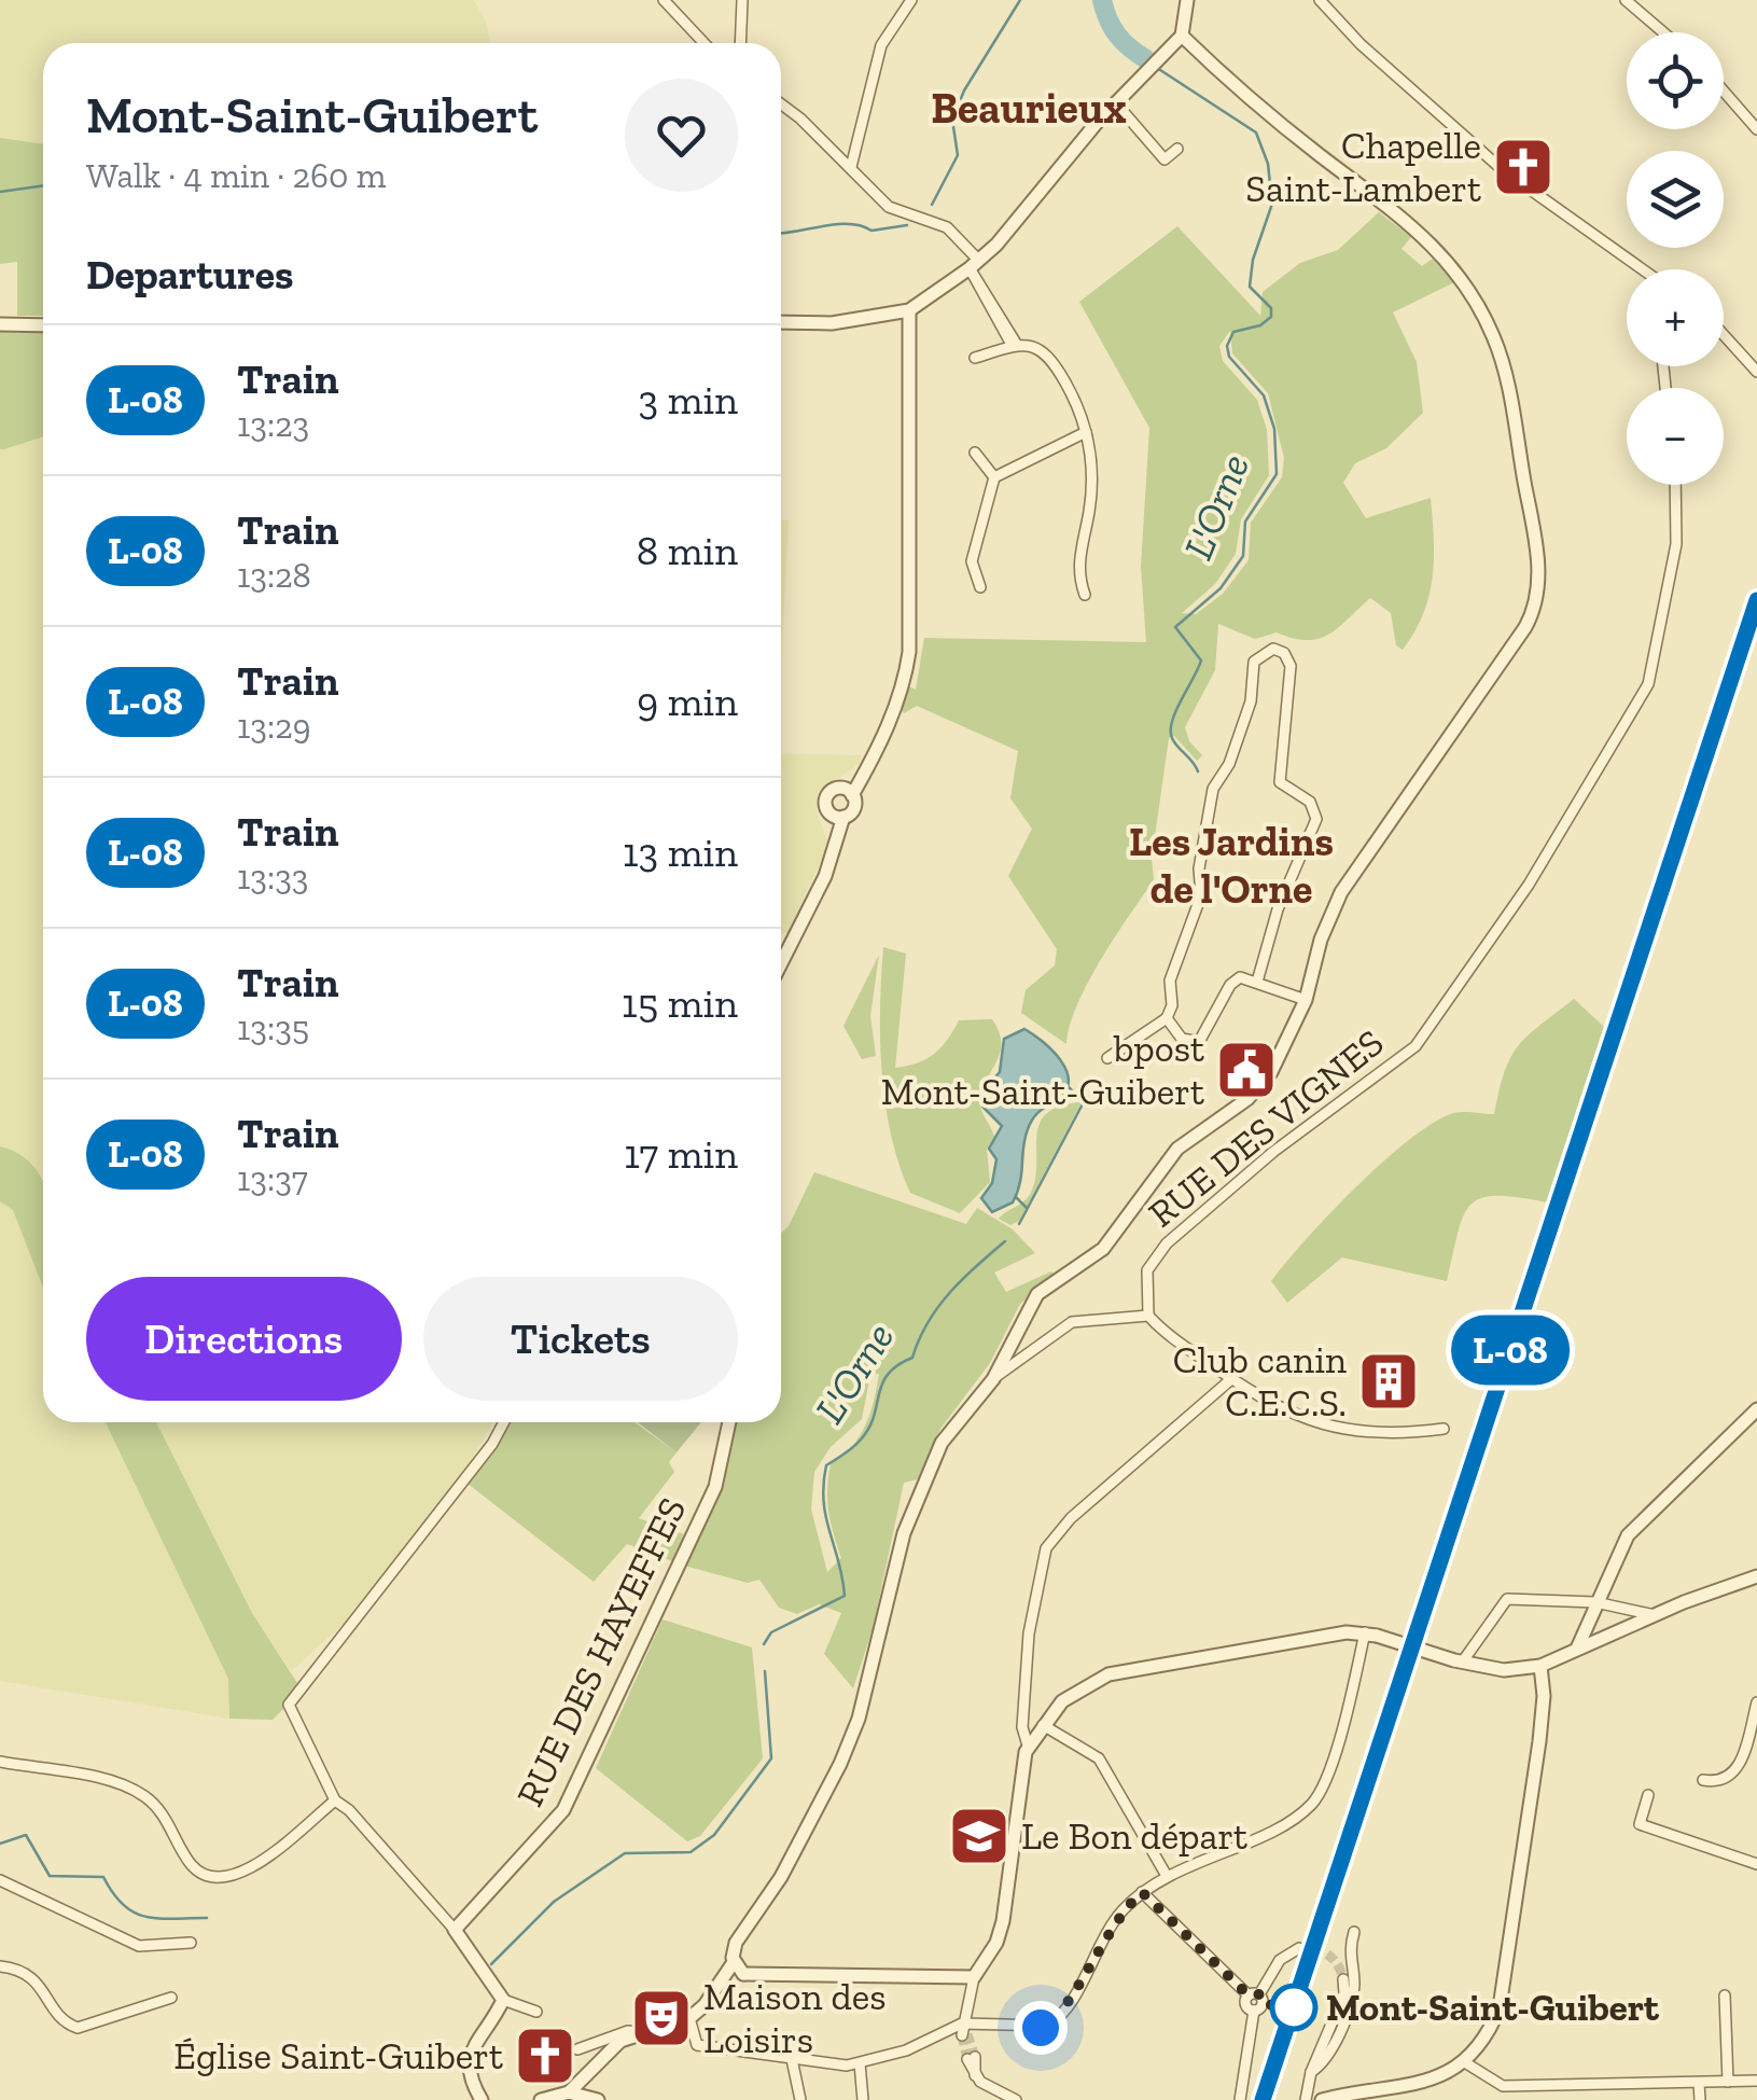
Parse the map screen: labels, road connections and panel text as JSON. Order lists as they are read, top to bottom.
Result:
{
  "streets": {
    "street": ["RUE DES VIGNES", "RUE DES HAYEFFES"]
  },
  "districts": ["Beaurieux", "Les Jardins de l'Orne"],
  "water": ["L'Orne"],
  "places": {
    "church": ["Chapelle Saint-Lambert", "Église Saint-Guibert"],
    "public building": ["bpost Mont-Saint-Guibert"],
    "building": ["Club canin C.E.C.S."],
    "school or university": ["Le Bon départ"],
    "other": ["Mont-Saint-Guibert"],
    "theatre": ["Maison des Loisirs"]
  },
  "page": {
    "on_map": "L-08",
    "map_buttons": ["+", "−"],
    "heading": [
      ["Mont-Saint-Guibert", "Walk · 4 min · 260 m"],
      "Departures"
    ],
    "list": [
      {
        "mark": "L-08",
        "name": "Train",
        "note": "13:23",
        "value": "3 min"
      },
      {
        "mark": "L-08",
        "name": "Train",
        "note": "13:28",
        "value": "8 min"
      },
      {
        "mark": "L-08",
        "name": "Train",
        "note": "13:29",
        "value": "9 min"
      },
      {
        "mark": "L-08",
        "name": "Train",
        "note": "13:33",
        "value": "13 min"
      },
      {
        "mark": "L-08",
        "name": "Train",
        "note": "13:35",
        "value": "15 min"
      },
      {
        "mark": "L-08",
        "name": "Train",
        "note": "13:37",
        "value": "17 min"
      }
    ],
    "buttons": ["Directions", "Tickets"]
  }
}
